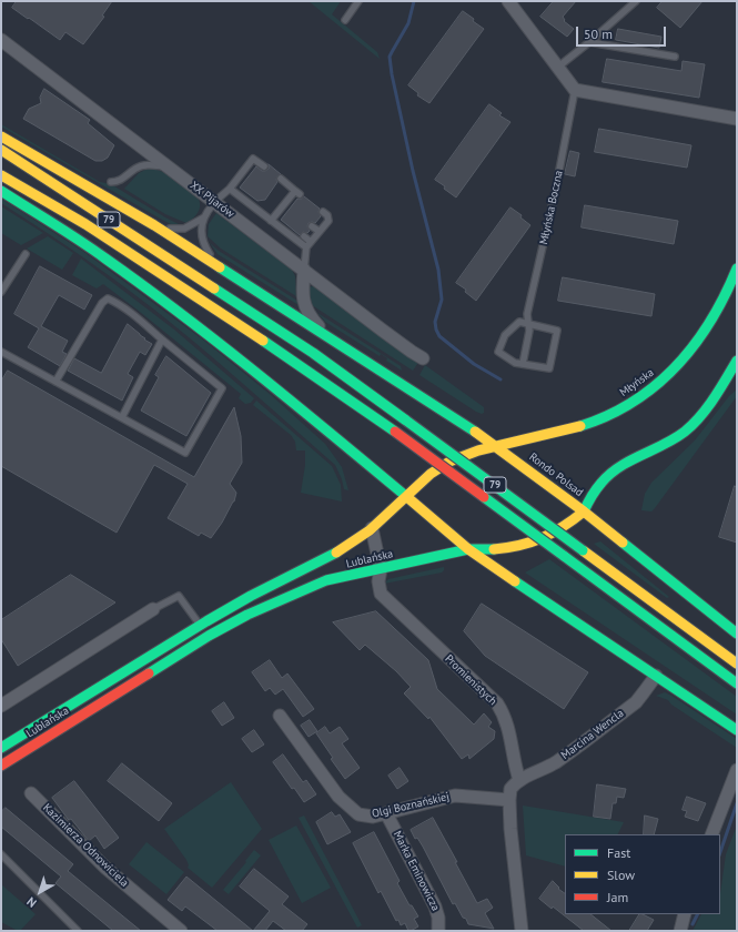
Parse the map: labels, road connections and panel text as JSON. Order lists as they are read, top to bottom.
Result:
{
  "streets": {
    "main road": [
      "79",
      "Młyńska",
      "Rondo Polsad",
      "Lublańska"
    ],
    "street": [
      "XX Pijarów",
      "Promienistych",
      "Marcina Wencla",
      "Olgi Boznańskiej",
      "Kazimierza Odnowiciela",
      "Marka Eminowicza"
    ],
    "lane": ["Młyńska Boczna"]
  },
  "crossings": [
    ["Młyńska", "Rondo Polsad"],
    ["Rondo Polsad", "Lublańska"],
    ["Lublańska", "Promienistych"],
    ["Promienistych", "Marcina Wencla"],
    ["Olgi Boznańskiej", "Marka Eminowicza"]
  ],
  "legend": ["Fast", "Slow", "Jam"],
  "scale_bar": "50 m",
  "north": "bottom left"
}
